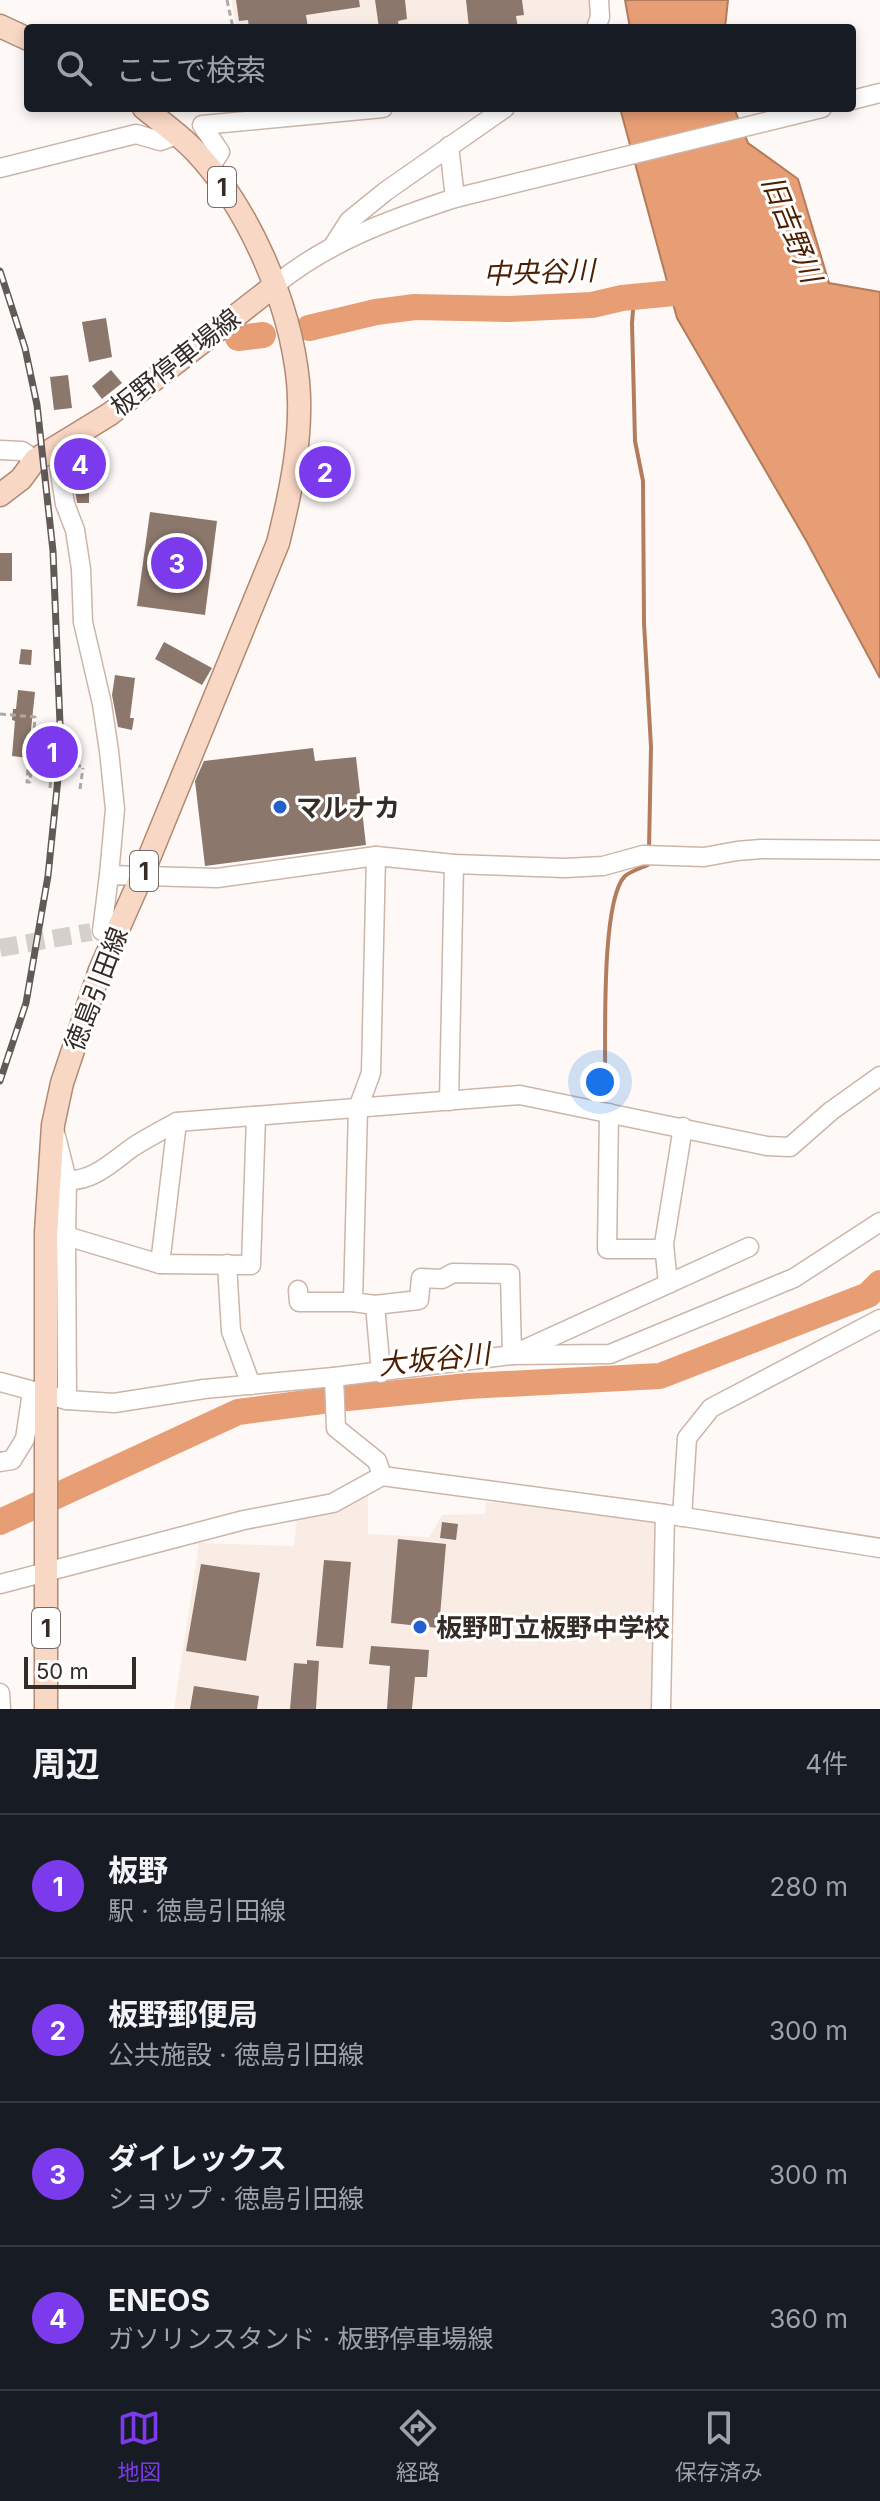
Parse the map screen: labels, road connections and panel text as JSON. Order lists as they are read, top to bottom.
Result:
{
  "streets": {
    "main road": ["1", "板野停車場線", "徳島引田線"]
  },
  "crossings": [
    ["板野停車場線", "徳島引田線"]
  ],
  "water": ["旧吉野川", "中央谷川", "大坂谷川"],
  "places": ["マルナカ", "板野町立板野中学校"],
  "scale_bar": "50 m",
  "page": {
    "search": "ここで検索",
    "pins": [
      "4",
      "2",
      "3",
      "1"
    ],
    "scale": "50 m",
    "heading": ["周辺", "4件"],
    "list": [
      {
        "mark": "1",
        "name": "板野",
        "note": "駅 · 徳島引田線",
        "value": "280 m"
      },
      {
        "mark": "2",
        "name": "板野郵便局",
        "note": "公共施設 · 徳島引田線",
        "value": "300 m"
      },
      {
        "mark": "3",
        "name": "ダイレックス",
        "note": "ショップ · 徳島引田線",
        "value": "300 m"
      },
      {
        "mark": "4",
        "name": "ENEOS",
        "note": "ガソリンスタンド · 板野停車場線",
        "value": "360 m"
      }
    ],
    "nav": ["地図", "経路", "保存済み"]
  }
}
